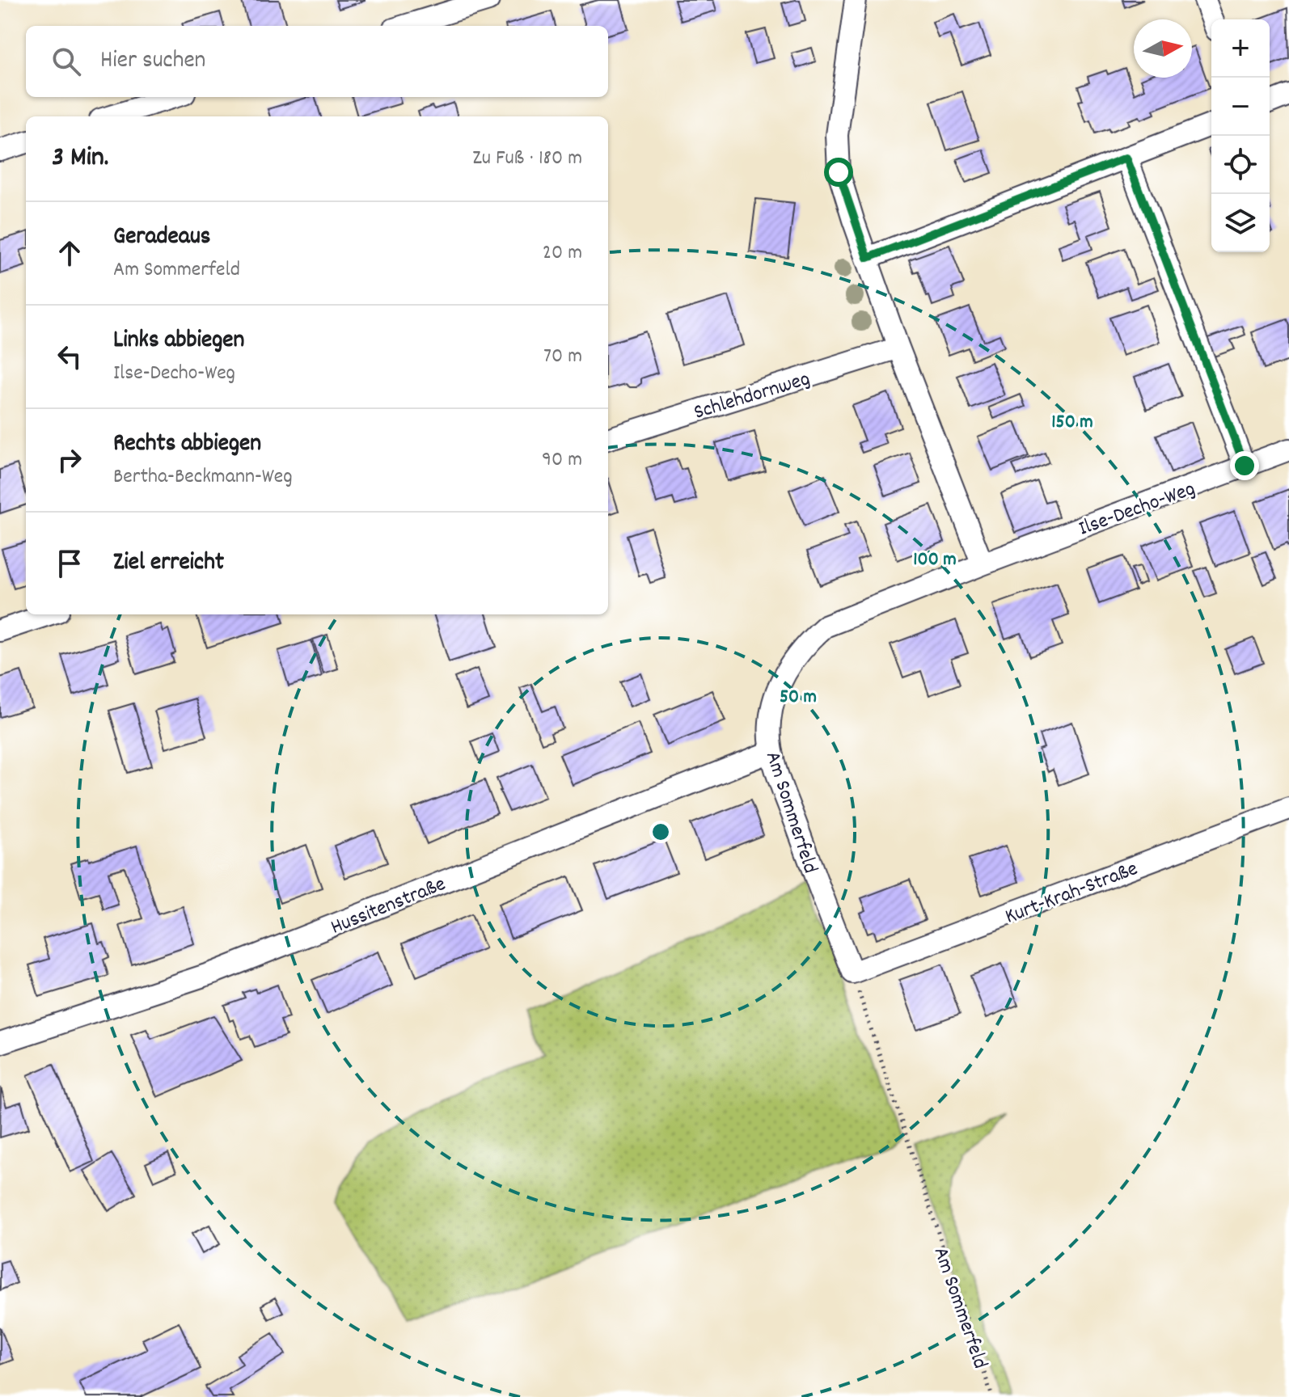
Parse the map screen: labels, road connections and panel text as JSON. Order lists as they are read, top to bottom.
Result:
{
  "streets": {
    "street": [
      "Schlehdornweg",
      "Ilse-Decho-Weg",
      "Am Sommerfeld",
      "Kurt-Krah-Straße",
      "Hussitenstraße"
    ]
  },
  "crossings": [
    ["Ilse-Decho-Weg", "Am Sommerfeld"],
    ["Am Sommerfeld", "Kurt-Krah-Straße"],
    ["Am Sommerfeld", "Hussitenstraße"]
  ],
  "north": "right",
  "page": {
    "map_buttons": ["+", "−"],
    "search": "Hier suchen",
    "heading": ["3 Min.", "Zu Fuß · 180 m"],
    "list": [
      ["Geradeaus", "Am Sommerfeld", "20 m"],
      ["Links abbiegen", "Ilse-Decho-Weg", "70 m"],
      ["Rechts abbiegen", "Bertha-Beckmann-Weg", "90 m"],
      "Ziel erreicht"
    ]
  },
  "rings": ["150 m", "100 m", "50 m"]
}
